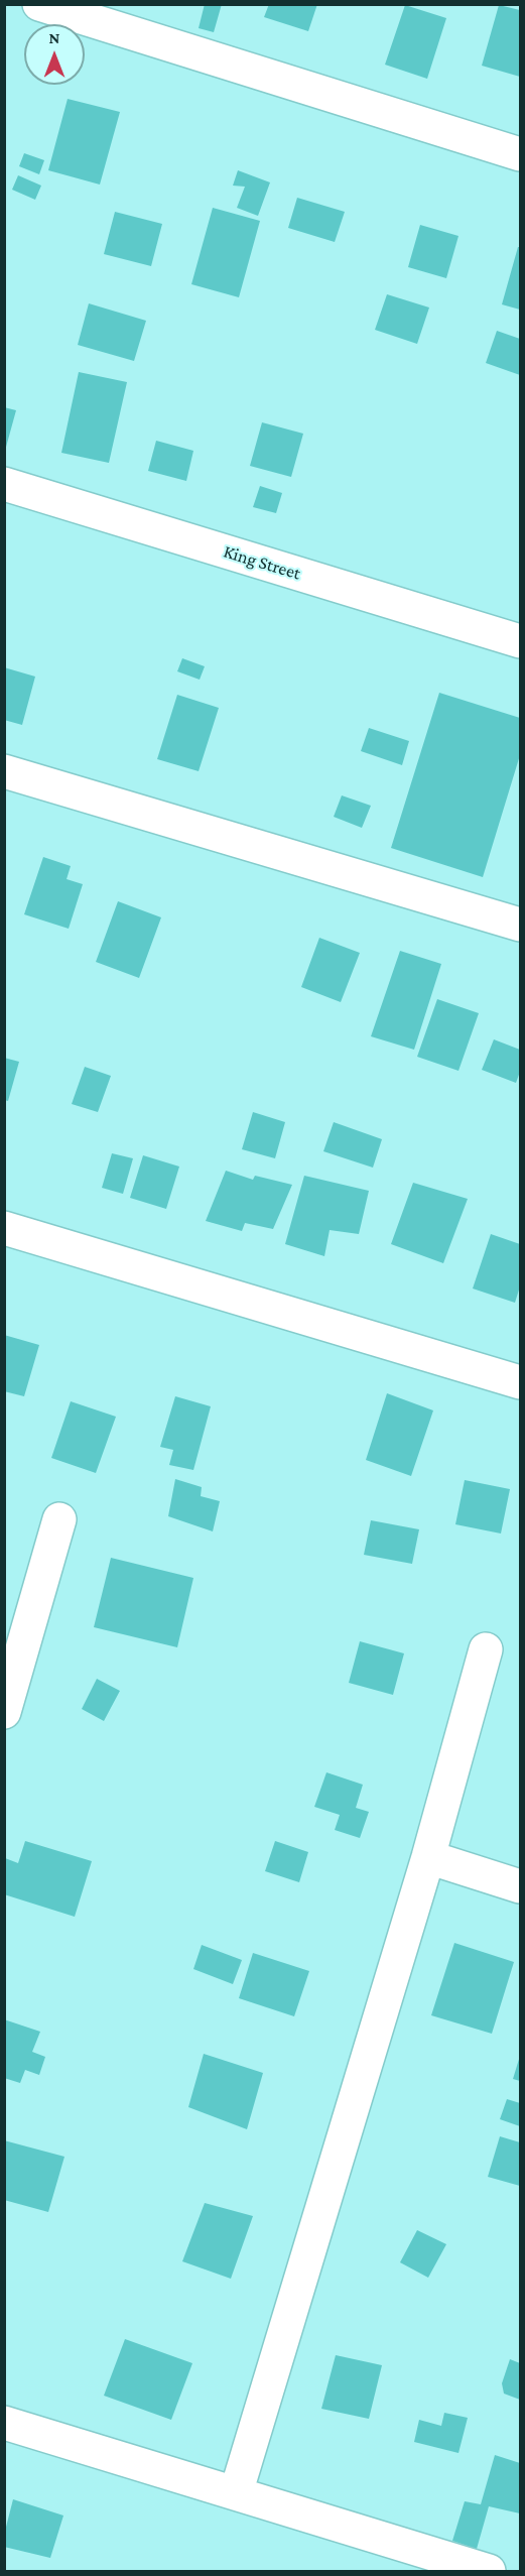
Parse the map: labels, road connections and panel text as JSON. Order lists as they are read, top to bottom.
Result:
{
  "streets": {
    "street": ["King Street"]
  },
  "north": "top"
}
